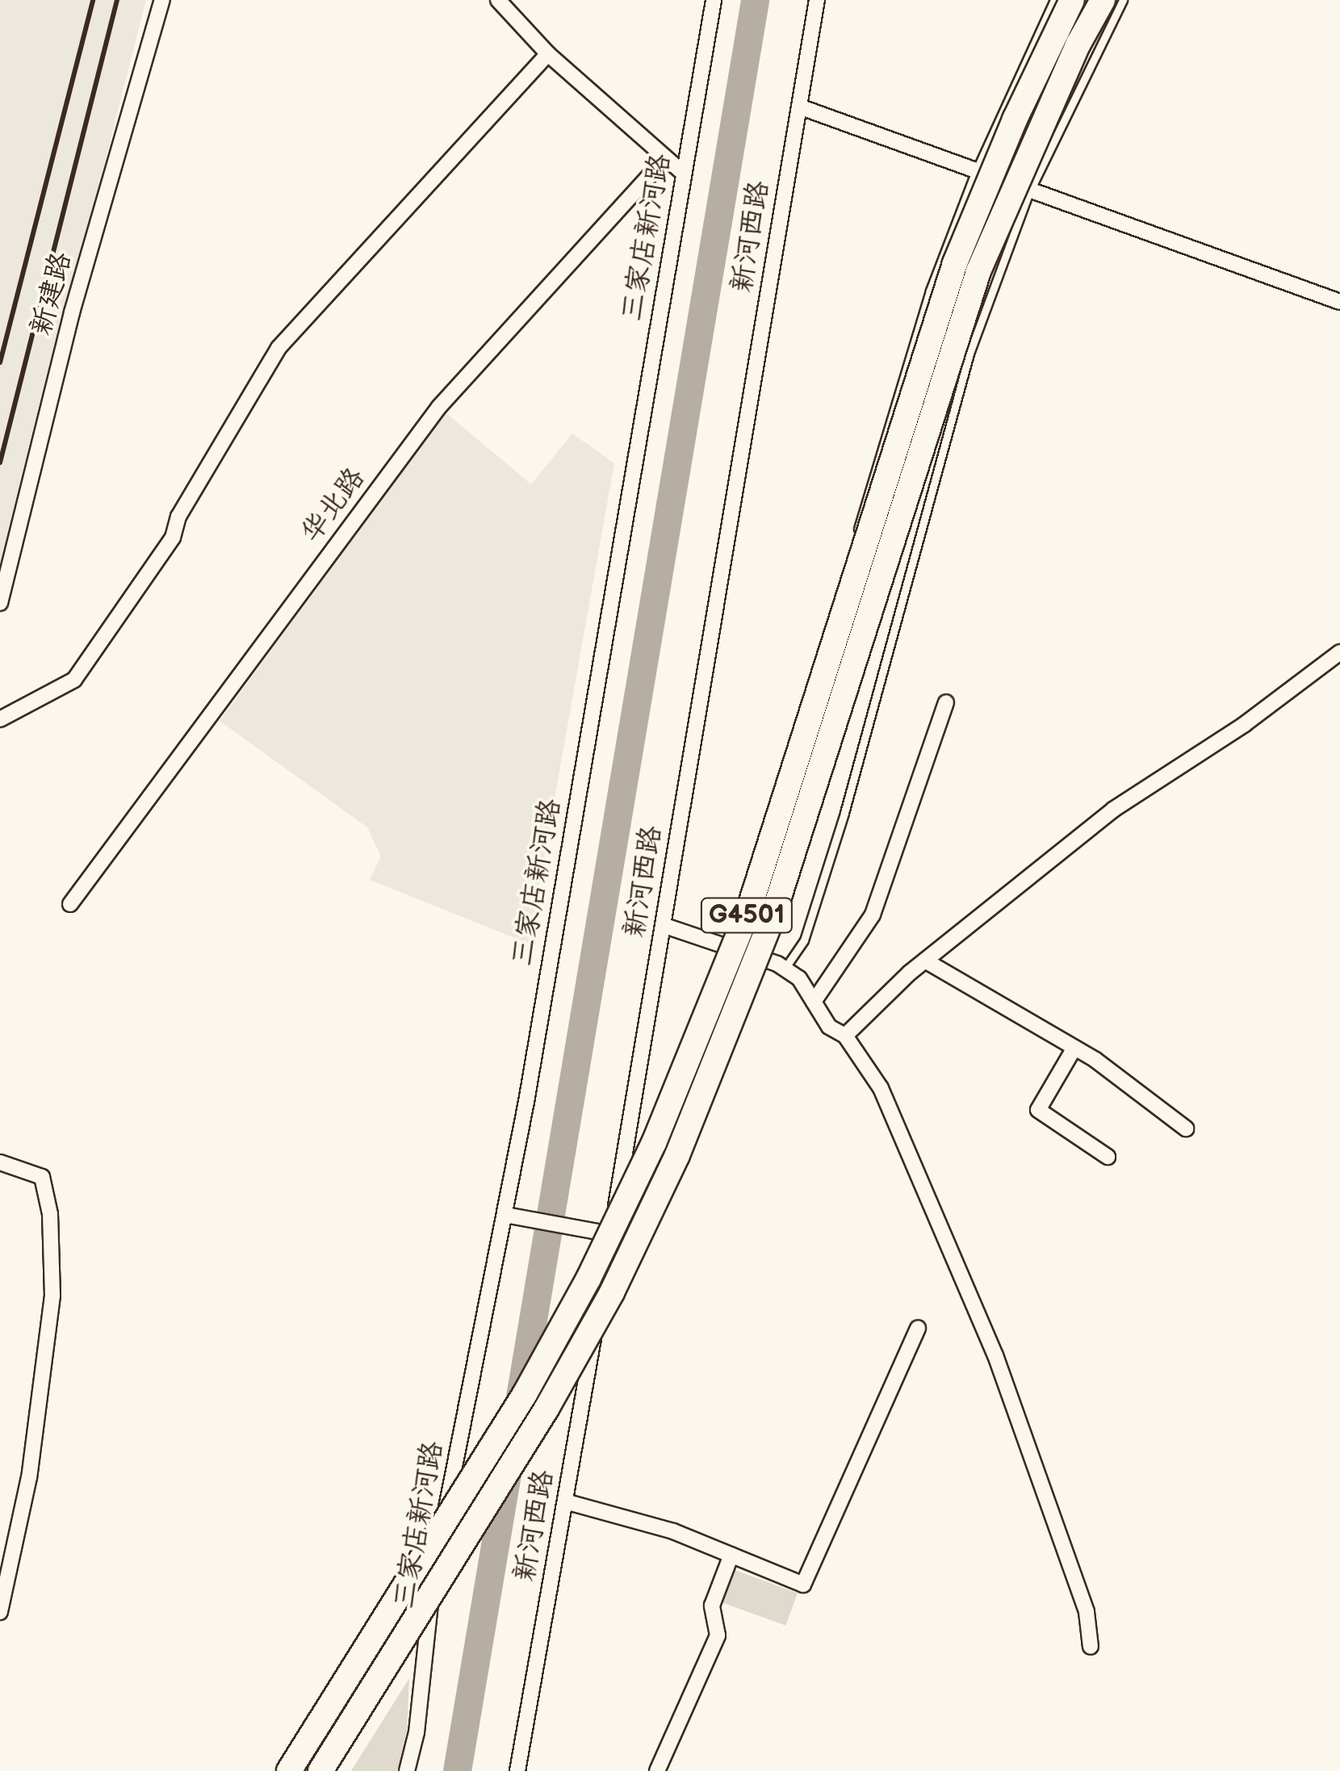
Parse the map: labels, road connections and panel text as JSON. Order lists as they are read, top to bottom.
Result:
{
  "streets": {
    "highway": ["G4501"],
    "street": [
      "新河西路",
      "三家店新河路",
      "新建路",
      "华北路"
    ]
  }
}
